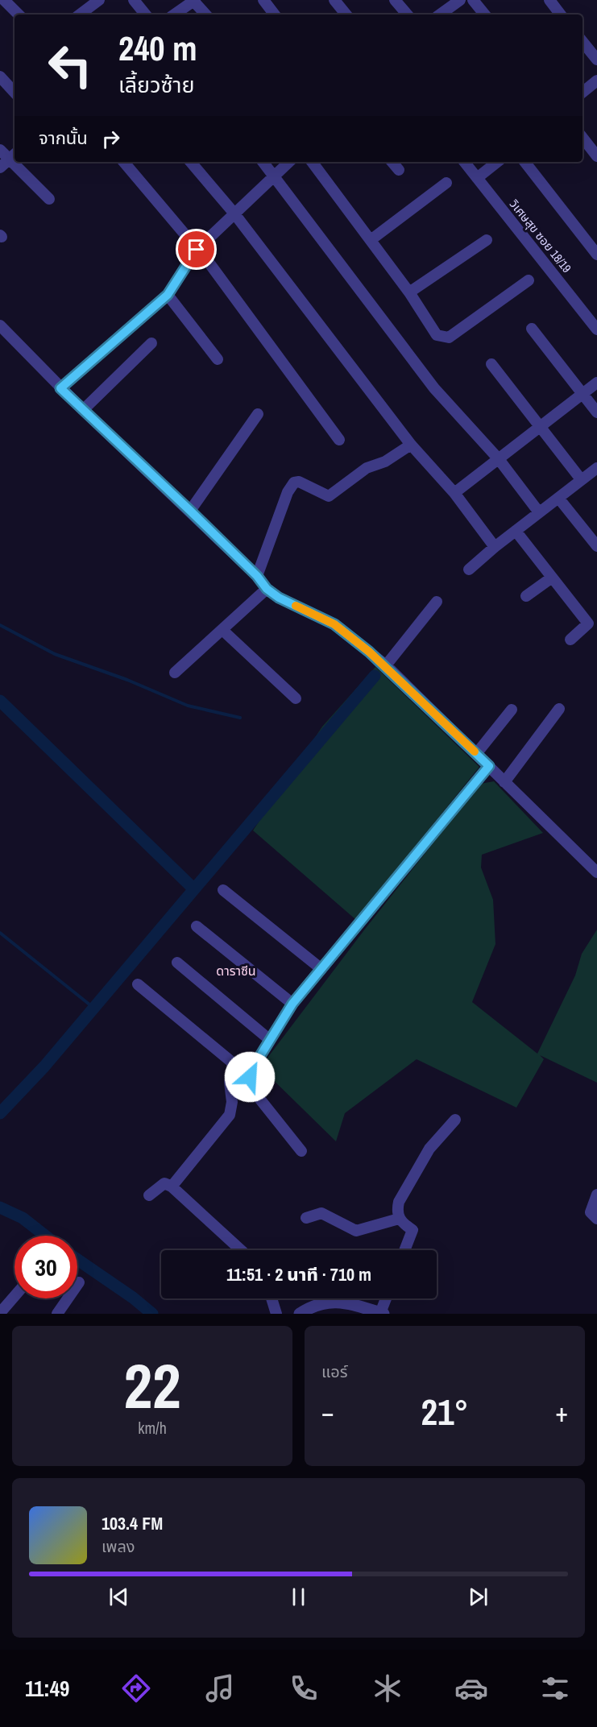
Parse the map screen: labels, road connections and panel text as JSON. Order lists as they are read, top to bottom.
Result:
{
  "streets": {
    "street": ["วิเศษสุข ซอย 18/19"]
  },
  "districts": ["ดาราซีน"],
  "page": {
    "turn": ["240 m", "เลี้ยวซ้าย"],
    "then": "จากนั้น",
    "limit": "30",
    "trip": "11:51 · 2 นาที · 710 m",
    "tile": [
      ["22", "km/h"],
      "แอร์"
    ],
    "heat": ["−", "21°", "+"],
    "song": ["103.4 FM", "เพลง"],
    "tabs": "11:49"
  }
}
